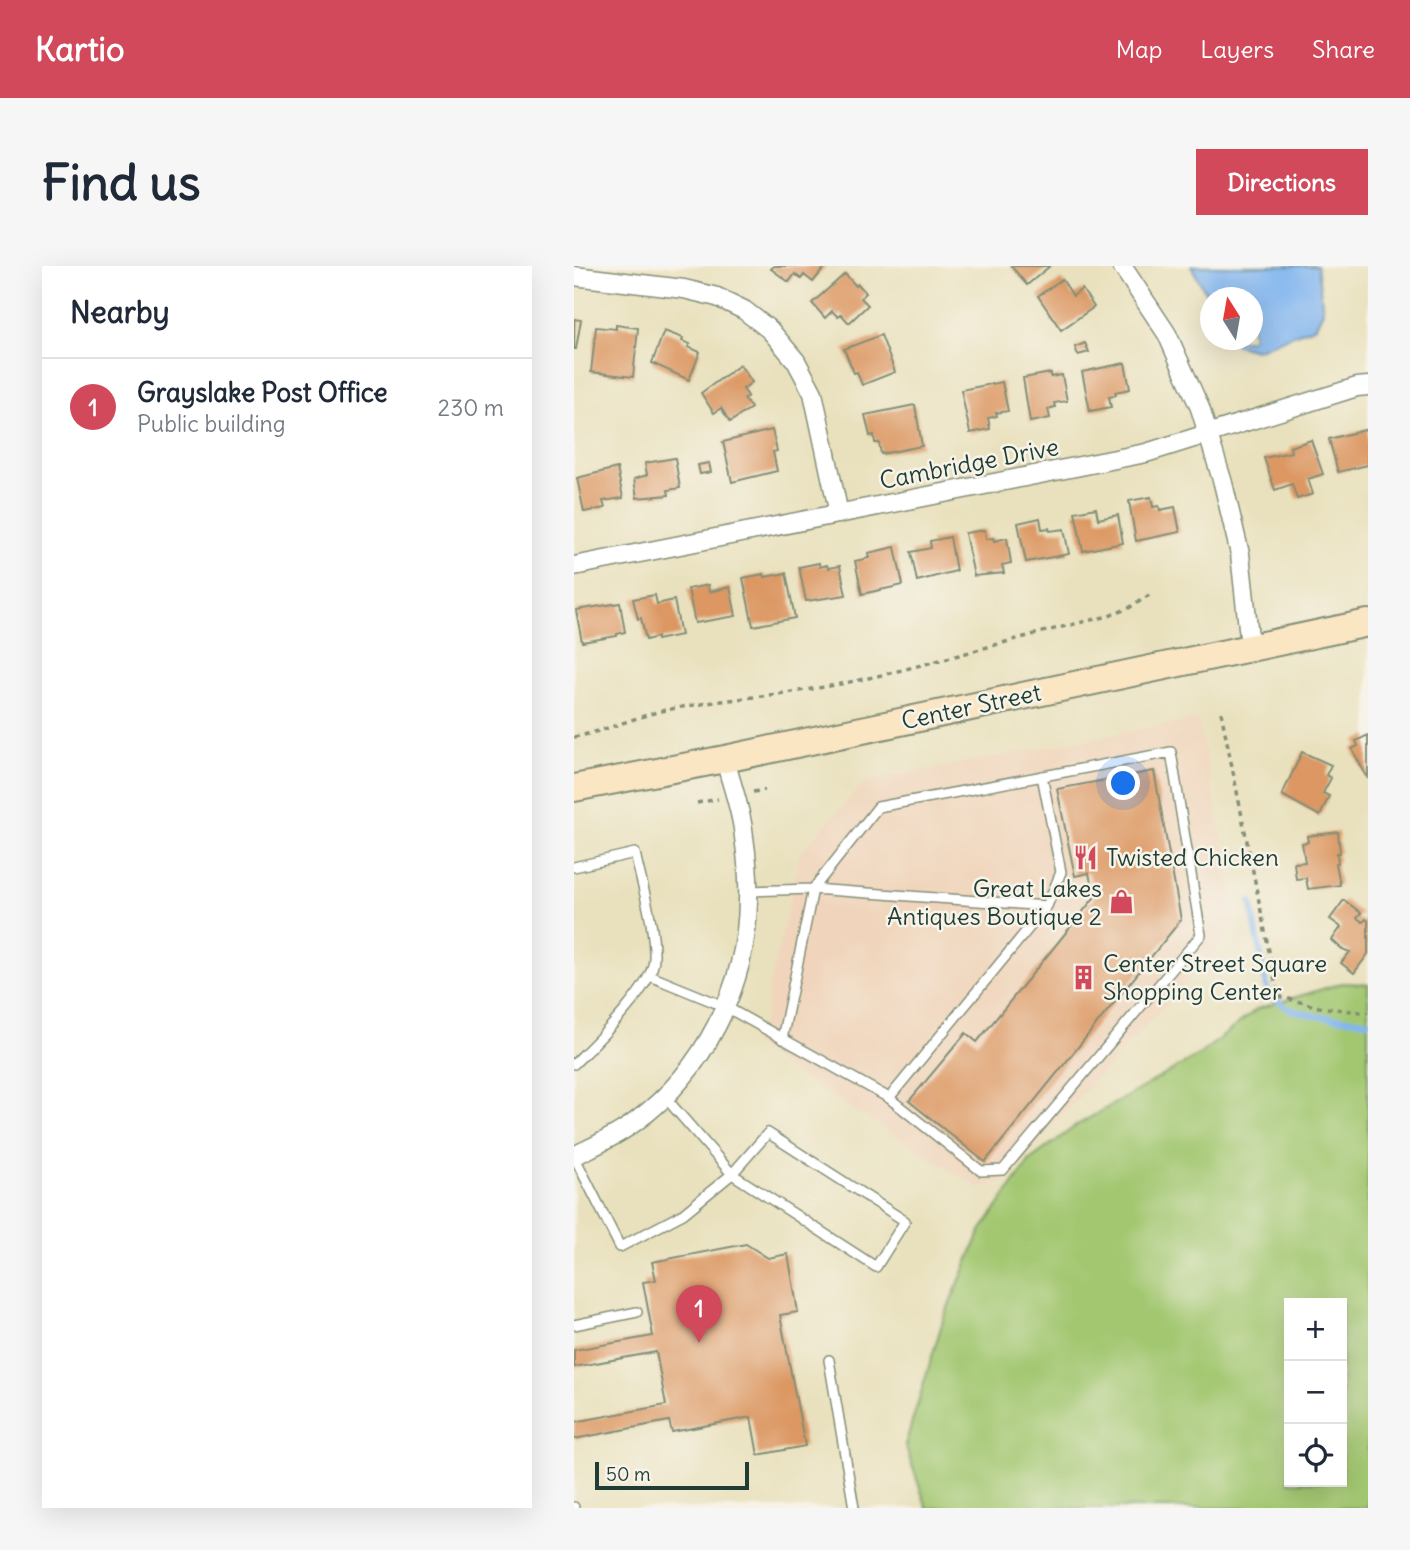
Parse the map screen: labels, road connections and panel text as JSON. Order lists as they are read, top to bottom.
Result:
{
  "streets": {
    "street": ["Cambridge Drive", "Center Street"]
  },
  "places": {
    "restaurant": ["Twisted Chicken"],
    "shop": ["Great Lakes Antiques Boutique 2"],
    "building": ["Center Street Square Shopping Center"]
  },
  "scale_bar": "50 m",
  "north": "top",
  "page": {
    "header": "Kartio",
    "nav": ["Map", "Layers", "Share"],
    "buttons": "Directions",
    "title": "Find us",
    "heading": "Nearby",
    "list": [
      {
        "mark": "1",
        "name": "Grayslake Post Office",
        "note": "Public building",
        "value": "230 m"
      }
    ],
    "pins": "1",
    "map_buttons": ["+", "−"],
    "scale": "50 m"
  }
}
